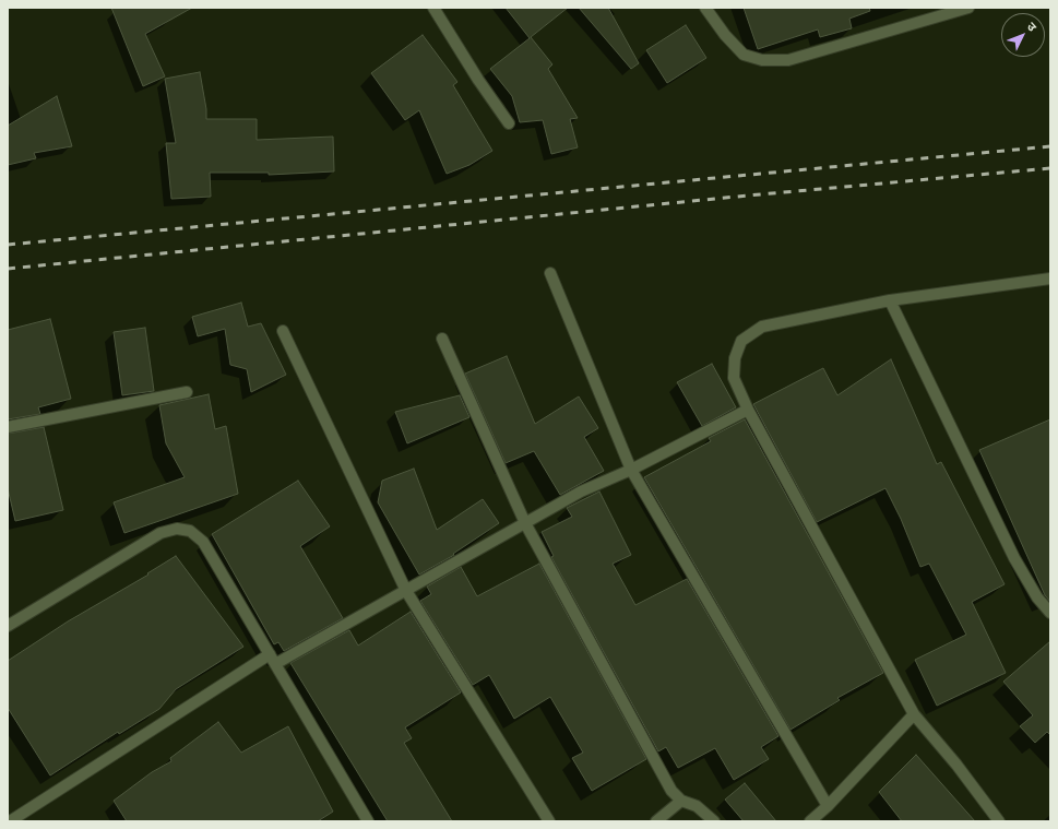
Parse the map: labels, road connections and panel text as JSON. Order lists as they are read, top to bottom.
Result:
{
  "north": "top right"
}
